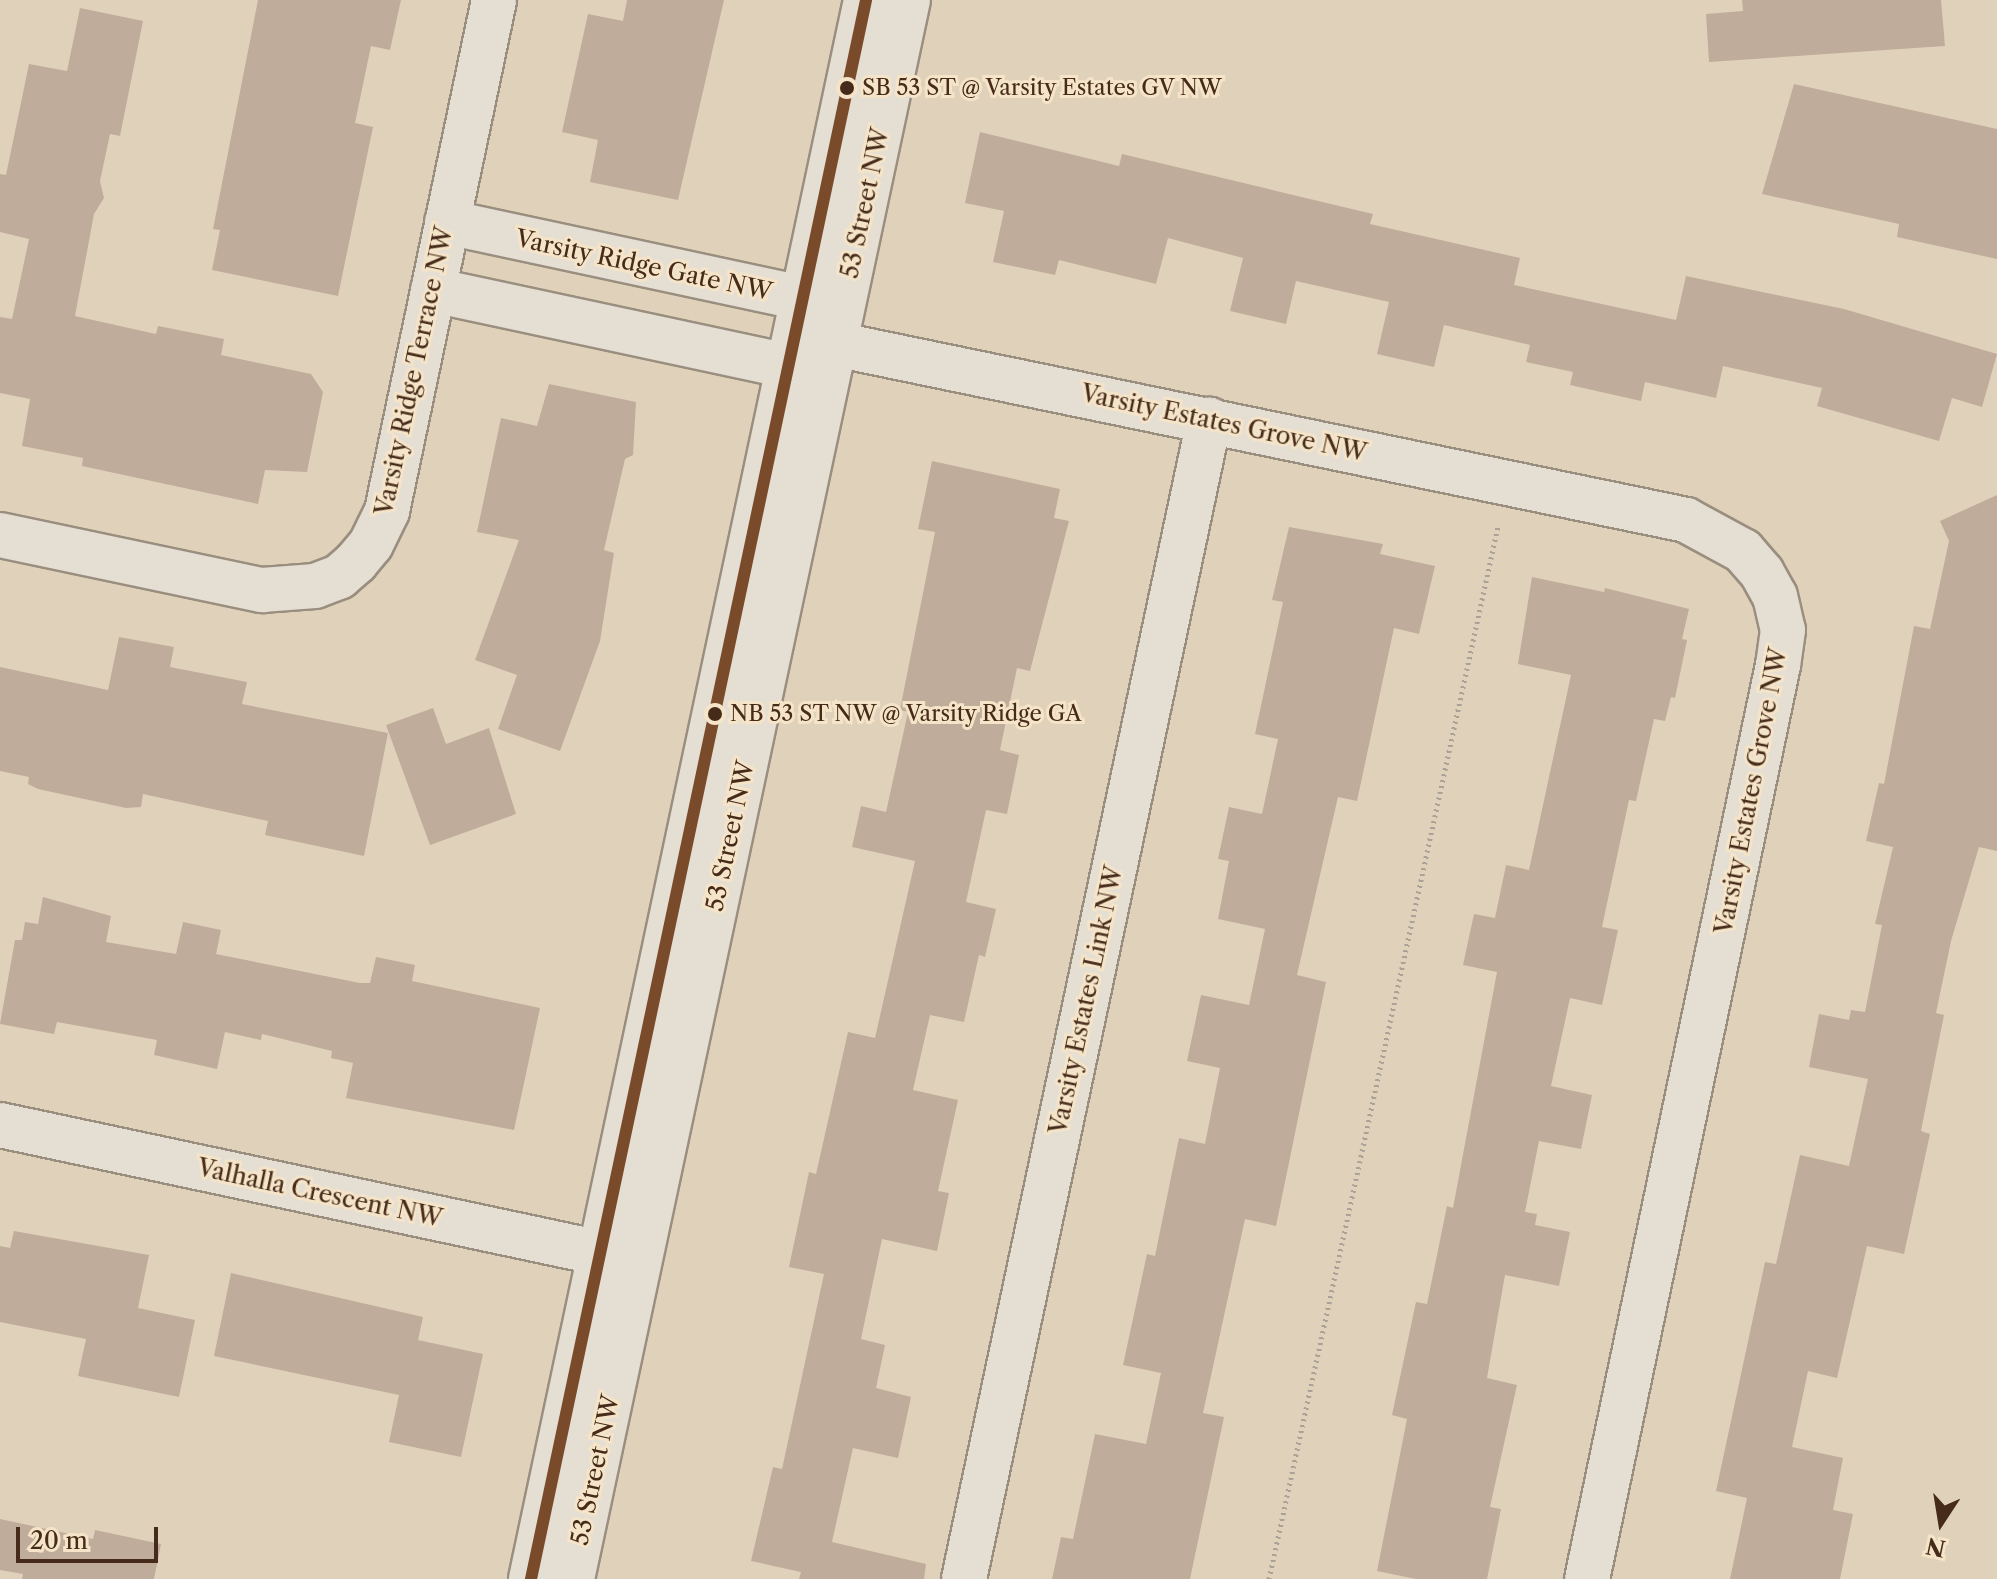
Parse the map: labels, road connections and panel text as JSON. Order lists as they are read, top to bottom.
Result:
{
  "streets": {
    "street": [
      "53 Street NW",
      "Varsity Ridge Gate NW",
      "Varsity Ridge Terrace NW",
      "Varsity Estates Grove NW",
      "Varsity Estates Link NW",
      "Valhalla Crescent NW"
    ]
  },
  "crossings": [
    ["53 Street NW", "Varsity Ridge Gate NW"],
    ["53 Street NW", "Varsity Estates Grove NW"],
    ["53 Street NW", "Valhalla Crescent NW"],
    ["Varsity Ridge Gate NW", "Varsity Ridge Terrace NW"],
    ["Varsity Ridge Gate NW", "Varsity Estates Grove NW"],
    ["Varsity Estates Grove NW", "Varsity Estates Link NW"]
  ],
  "places": ["SB 53 ST @ Varsity Estates GV NW", "NB 53 ST NW @ Varsity Ridge GA"],
  "scale_bar": "20 m",
  "north": "bottom"
}
